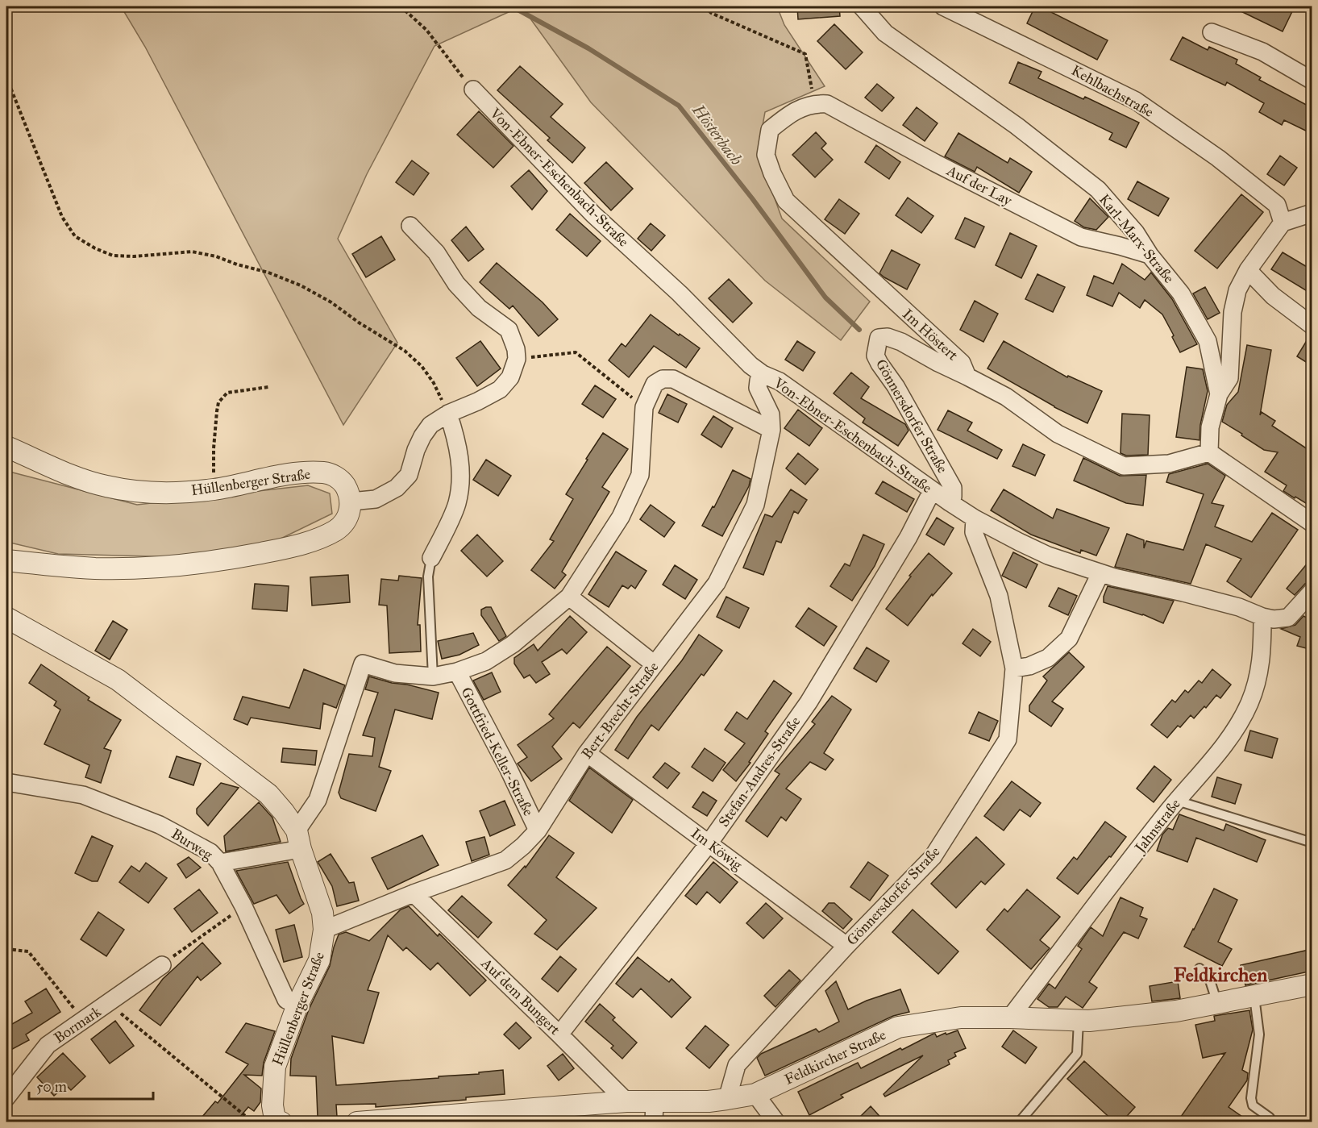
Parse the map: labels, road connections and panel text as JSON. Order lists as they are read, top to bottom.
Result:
{
  "streets": {
    "street": [
      "Kehlbachstraße",
      "Von-Ebner-Eschenbach-Straße",
      "Auf der Lay",
      "Karl-Marx-Straße",
      "Im Höstert",
      "Gönnersdorfer Straße",
      "Hüllenberger Straße",
      "Bert-Brecht-Straße",
      "Gottfried-Keller-Straße",
      "Stefan-Andres-Straße",
      "Jahnstraße",
      "Burweg",
      "Im Köwig",
      "Auf dem Bungert",
      "Bormark",
      "Feldkircher Straße"
    ]
  },
  "crossings": [
    ["Von-Ebner-Eschenbach-Straße", "Gönnersdorfer Straße"],
    ["Von-Ebner-Eschenbach-Straße", "Bert-Brecht-Straße"],
    ["Von-Ebner-Eschenbach-Straße", "Stefan-Andres-Straße"],
    ["Von-Ebner-Eschenbach-Straße", "Jahnstraße"],
    ["Auf der Lay", "Karl-Marx-Straße"],
    ["Auf der Lay", "Im Höstert"],
    ["Karl-Marx-Straße", "Im Höstert"],
    ["Im Höstert", "Gönnersdorfer Straße"],
    ["Gönnersdorfer Straße", "Im Köwig"],
    ["Gönnersdorfer Straße", "Feldkircher Straße"],
    ["Hüllenberger Straße", "Bert-Brecht-Straße"],
    ["Hüllenberger Straße", "Burweg"],
    ["Bert-Brecht-Straße", "Gottfried-Keller-Straße"],
    ["Bert-Brecht-Straße", "Im Köwig"],
    ["Bert-Brecht-Straße", "Auf dem Bungert"],
    ["Stefan-Andres-Straße", "Im Köwig"],
    ["Stefan-Andres-Straße", "Auf dem Bungert"],
    ["Jahnstraße", "Feldkircher Straße"],
    ["Auf dem Bungert", "Feldkircher Straße"]
  ],
  "districts": ["Feldkirchen"],
  "water": ["Hösterbach"],
  "scale_bar": "50 m"
}
